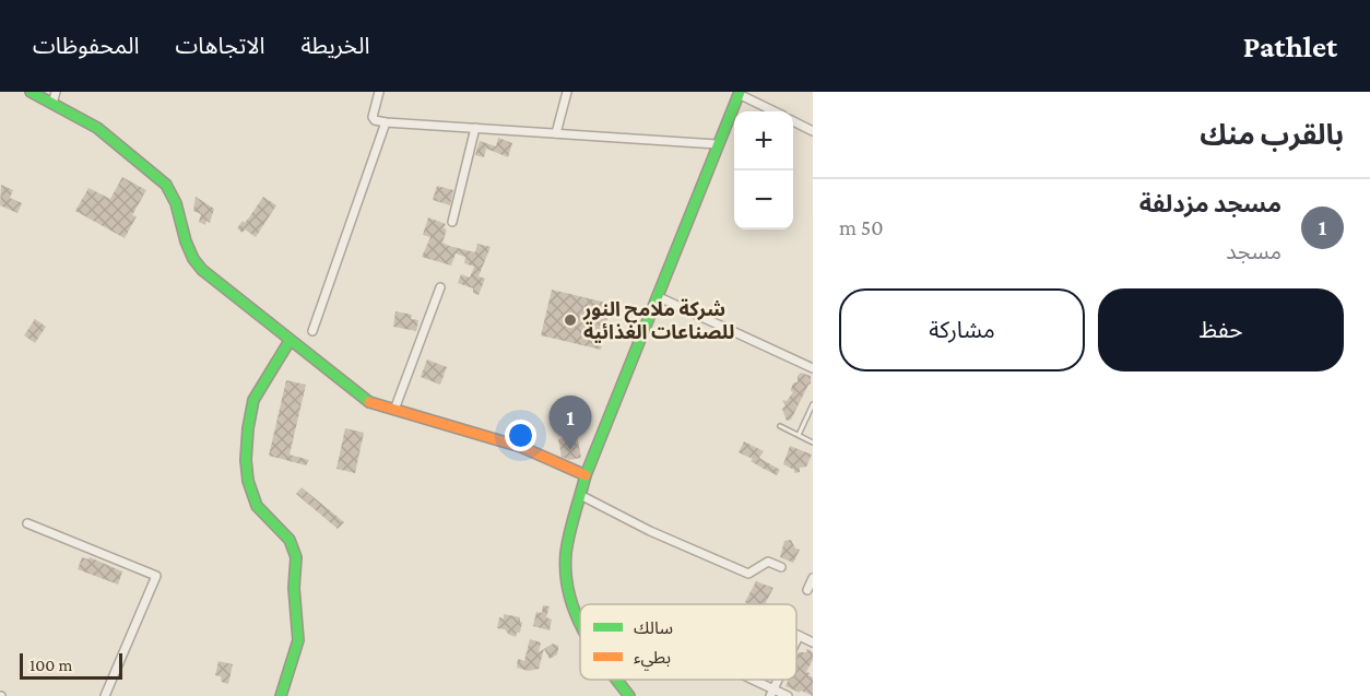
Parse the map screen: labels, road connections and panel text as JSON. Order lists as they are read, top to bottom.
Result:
{
  "places": ["شركة ملامح النور للصناعات الغذائية"],
  "legend": ["سالك", "بطيء"],
  "scale_bar": "100 m",
  "page": {
    "header": "Pathlet",
    "nav": ["الخريطة", "الاتجاهات", "المحفوظات"],
    "heading": "بالقرب منك",
    "map_buttons": ["+", "−"],
    "list": [
      {
        "mark": "1",
        "name": "مسجد مزدلفة",
        "note": "مسجد",
        "value": "50 m"
      }
    ],
    "buttons": ["حفظ", "مشاركة"],
    "pins": "1",
    "scale": "100 m"
  }
}
